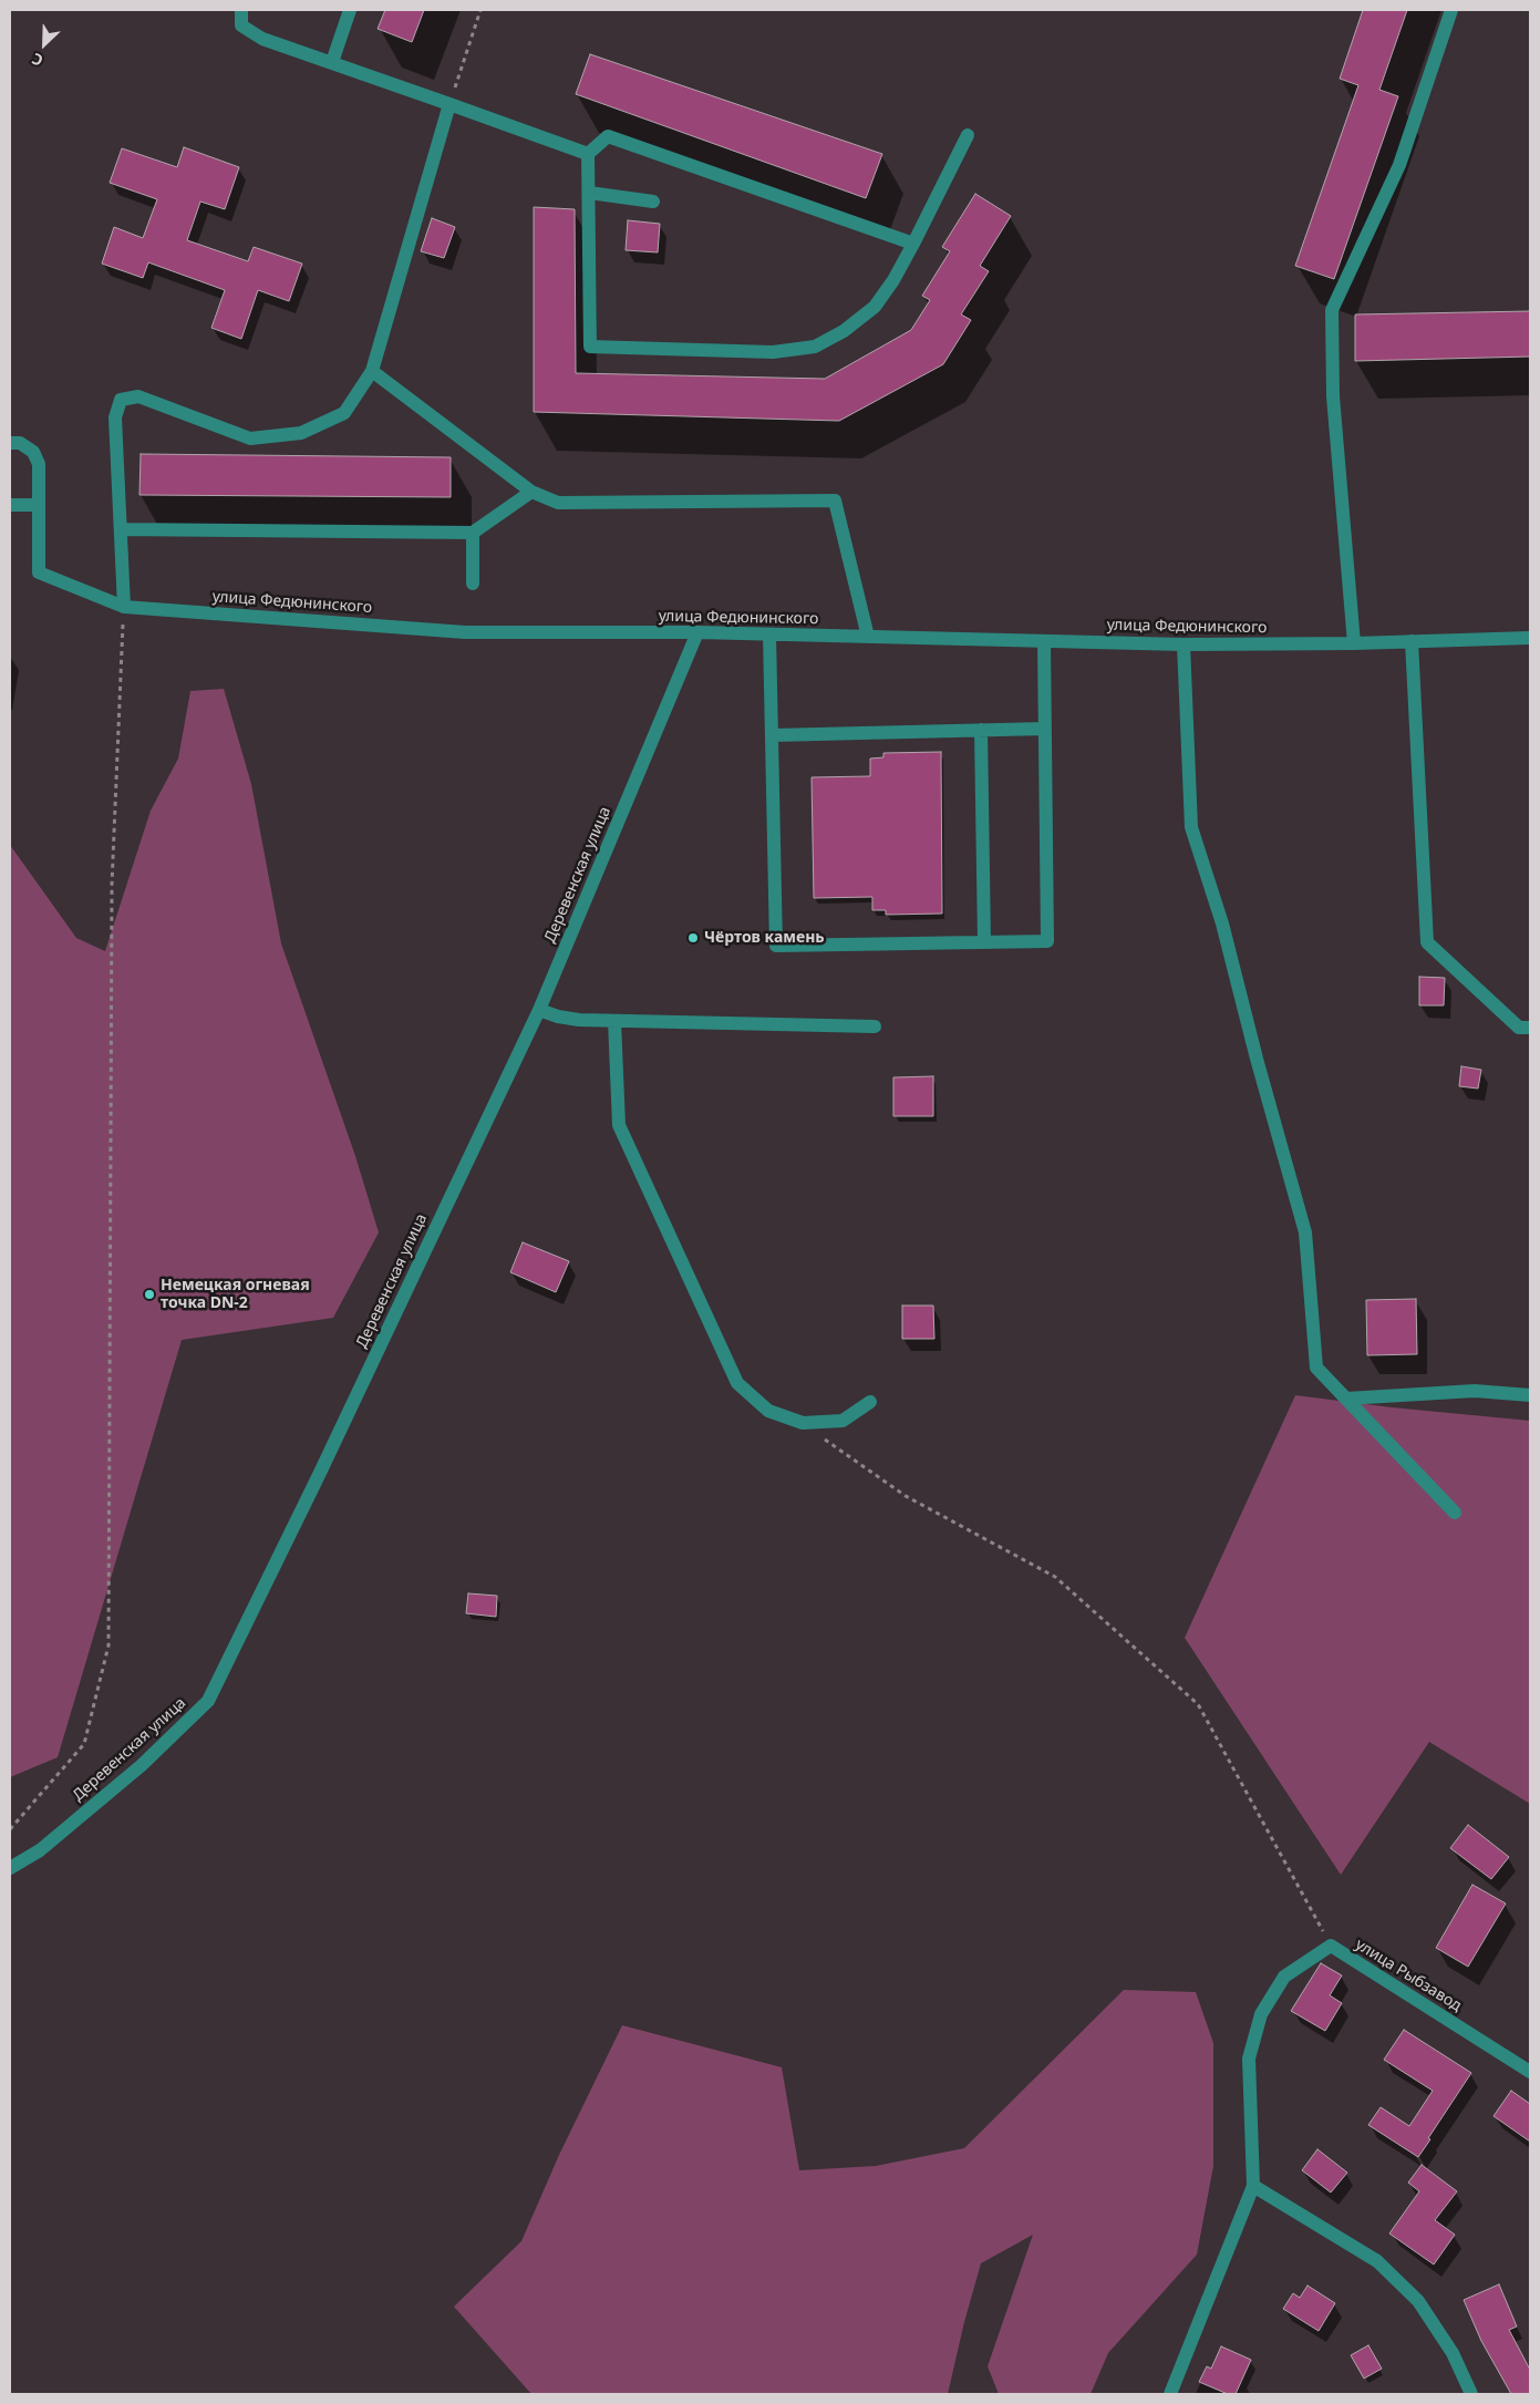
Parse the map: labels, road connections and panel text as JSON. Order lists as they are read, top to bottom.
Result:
{
  "streets": {
    "street": ["улица Федюнинского", "Деревенская улица", "улица Рыбзавод"]
  },
  "crossings": [
    ["улица Федюнинского", "Деревенская улица"]
  ],
  "places": ["Чёртов камень", "Немецкая огневая точка DN-2"],
  "north": "bottom left"
}
